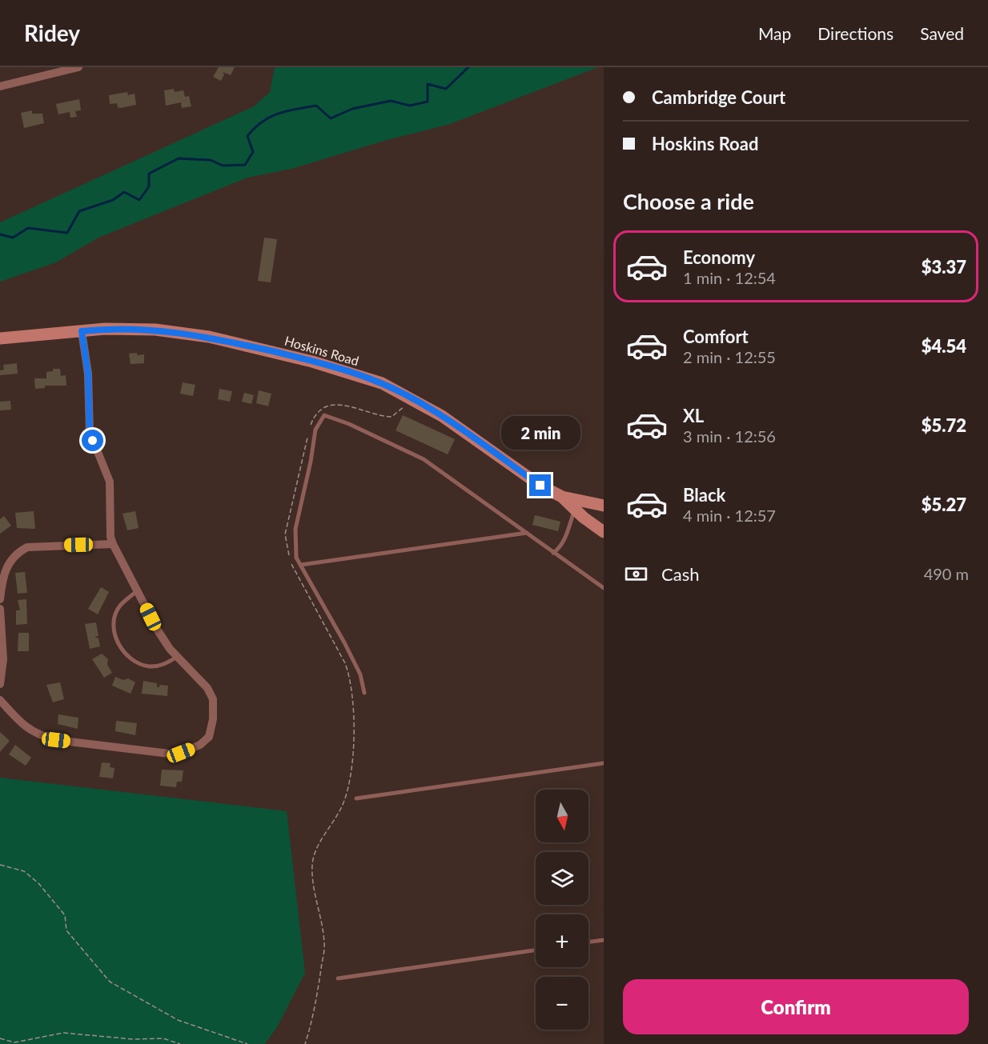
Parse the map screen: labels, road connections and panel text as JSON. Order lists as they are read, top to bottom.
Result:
{
  "streets": {
    "street": ["Hoskins Road"]
  },
  "north": "bottom",
  "page": {
    "header": "Ridey",
    "nav": ["Map", "Directions", "Saved"],
    "banner": ["Cambridge Court", "Hoskins Road"],
    "heading": "Choose a ride",
    "list": [
      {
        "name": "Economy",
        "note": "1 min · 12:54",
        "value": "$3.37"
      },
      {
        "name": "Comfort",
        "note": "2 min · 12:55",
        "value": "$4.54"
      },
      {
        "name": "XL",
        "note": "3 min · 12:56",
        "value": "$5.72"
      },
      {
        "name": "Black",
        "note": "4 min · 12:57",
        "value": "$5.27"
      }
    ],
    "bubble": "2 min",
    "pay": ["Cash", "490 m"],
    "map_buttons": ["+", "−"],
    "buttons": "Confirm"
  }
}
